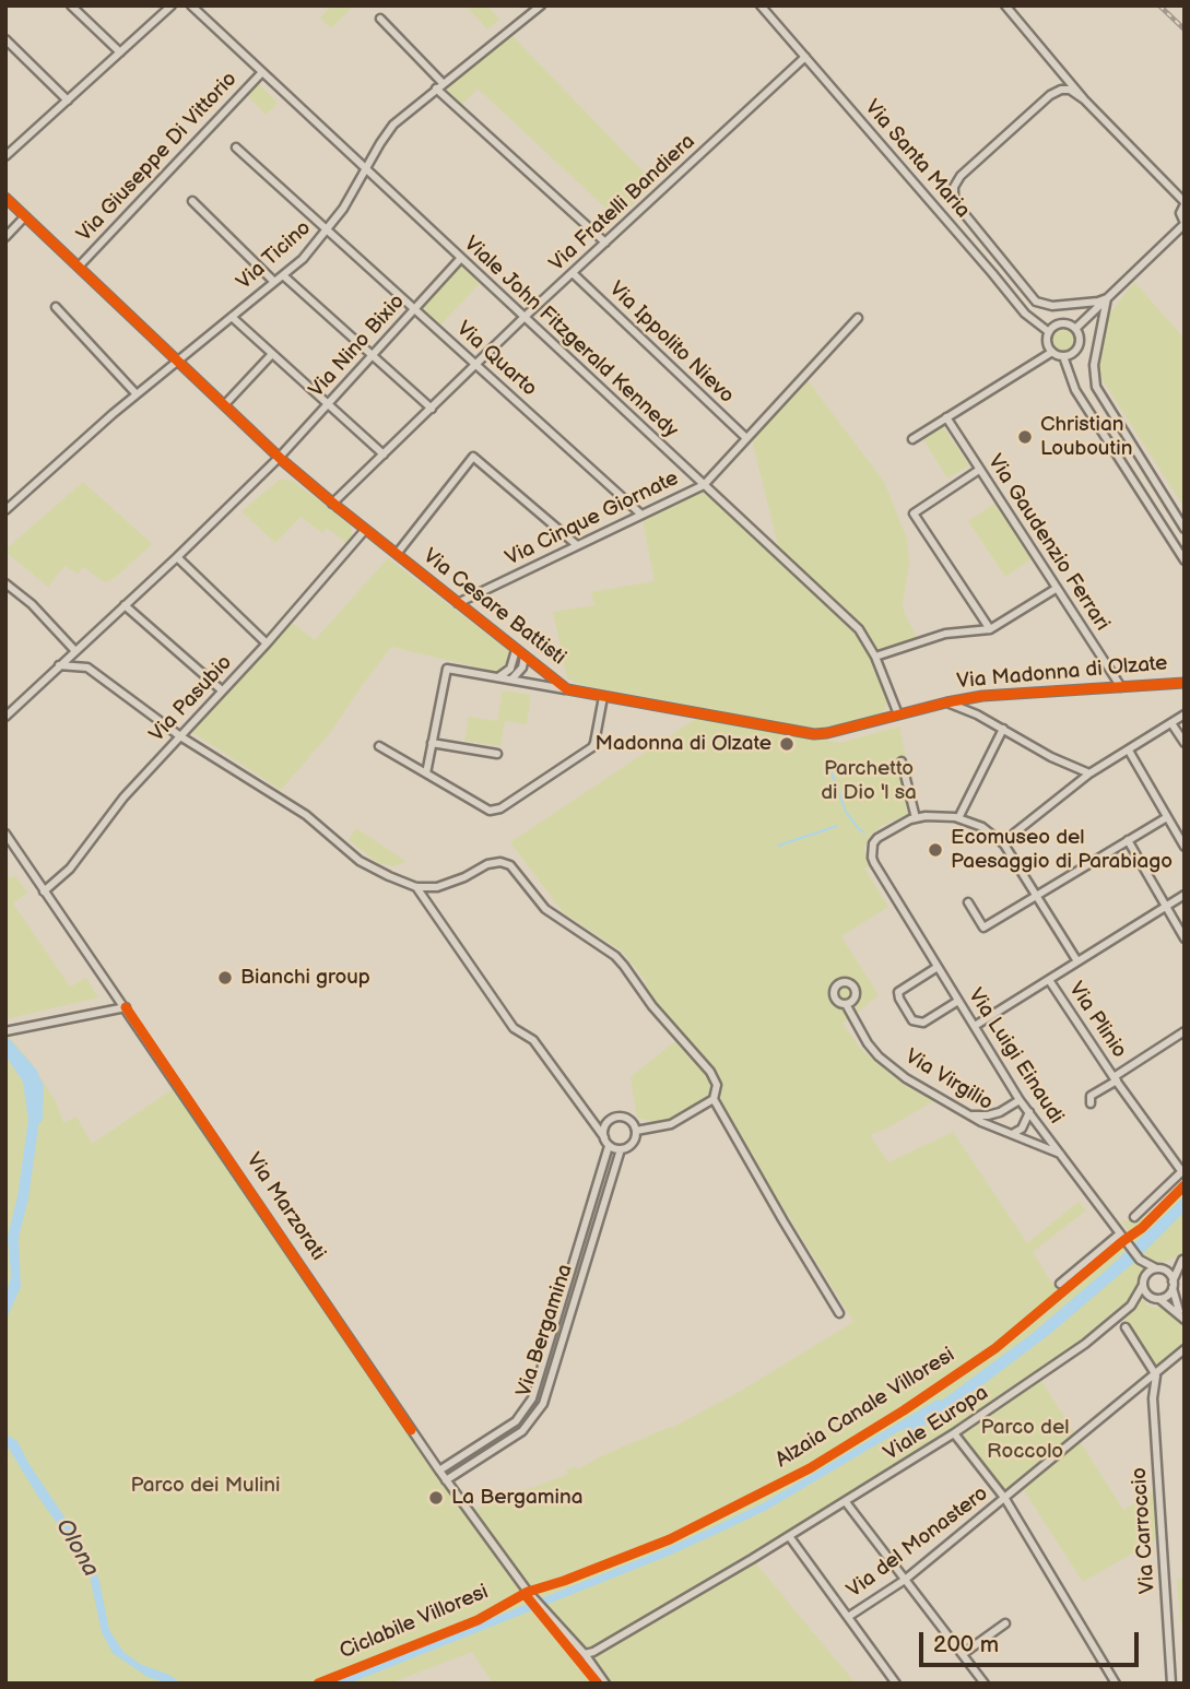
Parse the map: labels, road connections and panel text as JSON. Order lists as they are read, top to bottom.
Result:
{
  "streets": {
    "street": [
      "Via Giuseppe Di Vittorio",
      "Via Santa Maria",
      "Via Fratelli Bandiera",
      "Via Ticino",
      "Viale John Fitzgerald Kennedy",
      "Via Ippolito Nievo",
      "Via Nino Bixio",
      "Via Quarto",
      "Via Cinque Giornate",
      "Via Gaudenzio Ferrari",
      "Via Cesare Battisti",
      "Via Madonna di Olzate",
      "Via Pasubio",
      "Via Plinio",
      "Via Luigi Einaudi",
      "Via Virgilio",
      "Via Marzorati",
      "Via Bergamina",
      "Viale Europa",
      "Via Carroccio",
      "Via del Monastero"
    ],
    "cycle path": ["Alzaia Canale Villoresi"]
  },
  "crossings": [
    ["Via Giuseppe Di Vittorio", "Viale John Fitzgerald Kennedy"],
    ["Via Giuseppe Di Vittorio", "Via Cesare Battisti"],
    ["Via Santa Maria", "Via Fratelli Bandiera"],
    ["Via Fratelli Bandiera", "Viale John Fitzgerald Kennedy"],
    ["Via Fratelli Bandiera", "Via Ippolito Nievo"],
    ["Via Fratelli Bandiera", "Via Quarto"],
    ["Via Fratelli Bandiera", "Via Cesare Battisti"],
    ["Via Ticino", "Viale John Fitzgerald Kennedy"],
    ["Via Ticino", "Via Quarto"],
    ["Via Ticino", "Via Cesare Battisti"],
    ["Viale John Fitzgerald Kennedy", "Via Nino Bixio"],
    ["Viale John Fitzgerald Kennedy", "Via Cinque Giornate"],
    ["Viale John Fitzgerald Kennedy", "Via Cesare Battisti"],
    ["Viale John Fitzgerald Kennedy", "Via Madonna di Olzate"],
    ["Via Ippolito Nievo", "Via Cinque Giornate"],
    ["Via Nino Bixio", "Via Quarto"],
    ["Via Nino Bixio", "Via Cesare Battisti"],
    ["Via Quarto", "Via Cinque Giornate"],
    ["Via Cinque Giornate", "Via Cesare Battisti"],
    ["Via Gaudenzio Ferrari", "Via Madonna di Olzate"],
    ["Via Cesare Battisti", "Via Madonna di Olzate"],
    ["Via Cesare Battisti", "Via Pasubio"],
    ["Via Pasubio", "Via Marzorati"],
    ["Via Luigi Einaudi", "Via Virgilio"],
    ["Via Luigi Einaudi", "Viale Europa"],
    ["Via Marzorati", "Via Bergamina"],
    ["Via Marzorati", "Viale Europa"],
    ["Via Carroccio", "Via del Monastero"]
  ],
  "water": ["Olona"],
  "parks": ["Parchetto di Dio 'l sa", "Parco del Roccolo", "Parco dei Mulini"],
  "places": [
    "Christian Louboutin",
    "Madonna di Olzate",
    "Ecomuseo del Paesaggio di Parabiago",
    "Bianchi group",
    "La Bergamina"
  ],
  "scale_bar": "200 m"
}
